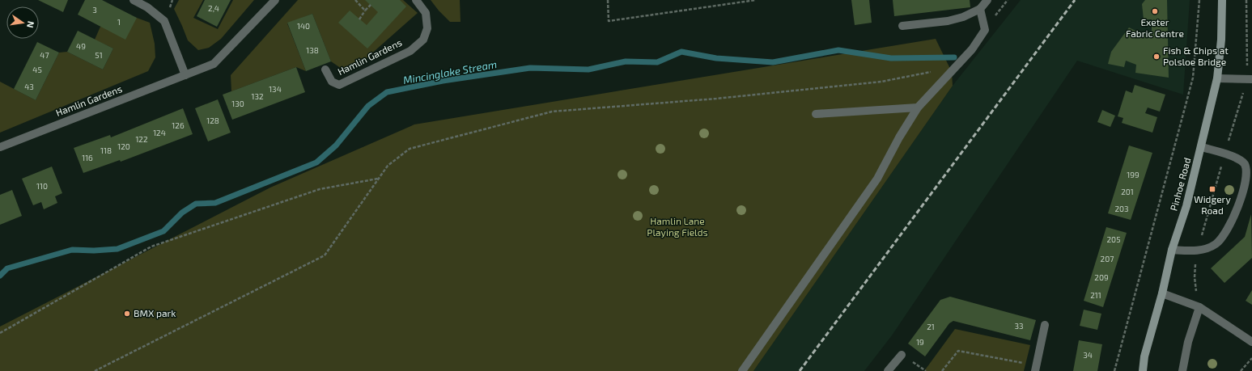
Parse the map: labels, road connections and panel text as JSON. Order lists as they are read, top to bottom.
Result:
{
  "streets": {
    "main road": ["Pinhoe Road"],
    "street": ["Hamlin Gardens"]
  },
  "water": ["Mincinglake Stream"],
  "parks": ["Hamlin Lane Playing Fields"],
  "places": {
    "other": ["Exeter Fabric Centre", "Fish & Chips at Polsloe Bridge", "BMX park"],
    "transit": ["Widgery Road"]
  },
  "house_numbers": [
    "2,4",
    "3",
    "1",
    "140",
    "49",
    "138",
    "47",
    "51",
    "45",
    "43",
    "134",
    "132",
    "130",
    "128",
    "126",
    "124",
    "122",
    "120",
    "118",
    "116",
    "199",
    "110",
    "201",
    "203",
    "205",
    "207",
    "209",
    "211",
    "33",
    "21",
    "19",
    "34"
  ],
  "north": "right"
}
